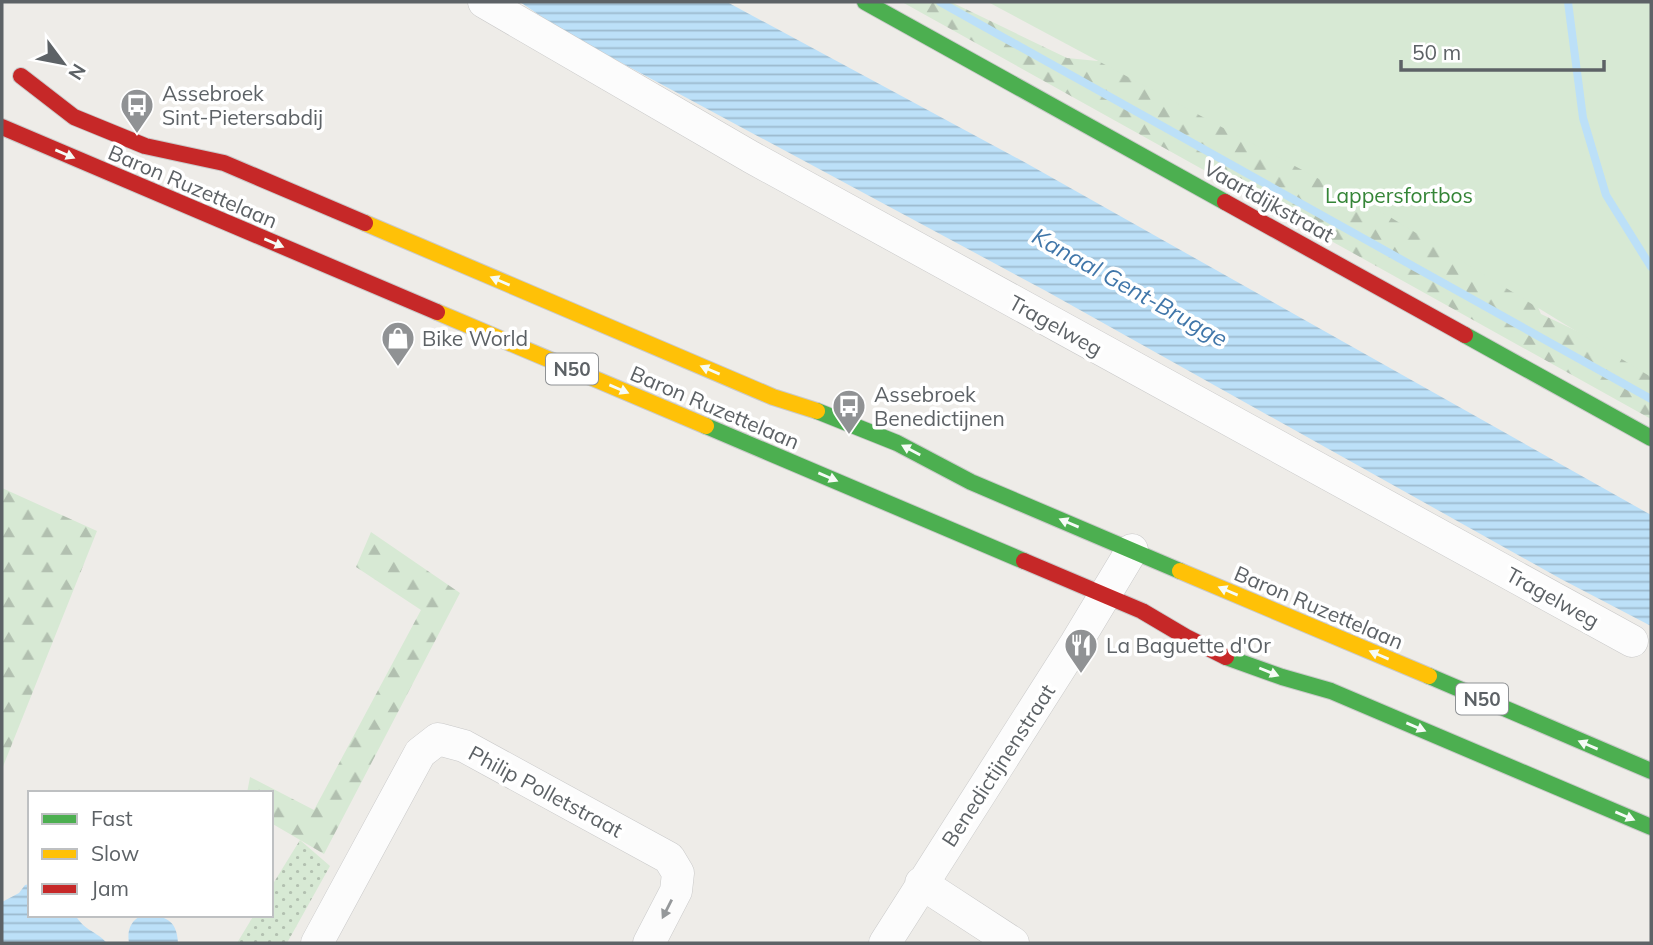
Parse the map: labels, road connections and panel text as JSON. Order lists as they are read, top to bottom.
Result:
{
  "streets": {
    "main road": ["Baron Ruzettelaan", "Vaartdijkstraat", "N50"],
    "street": ["Tragelweg", "Benedictijnenstraat", "Philip Polletstraat"]
  },
  "crossings": [
    ["Baron Ruzettelaan", "Benedictijnenstraat"]
  ],
  "water": ["Kanaal Gent-Brugge"],
  "parks": ["Lappersfortbos"],
  "places": {
    "bus stop": ["Assebroek Sint-Pietersabdij", "Assebroek Benedictijnen"],
    "shop": ["Bike World"],
    "restaurant": ["La Baguette d'Or"]
  },
  "legend": ["Fast", "Slow", "Jam"],
  "scale_bar": "50 m",
  "north": "bottom right"
}
